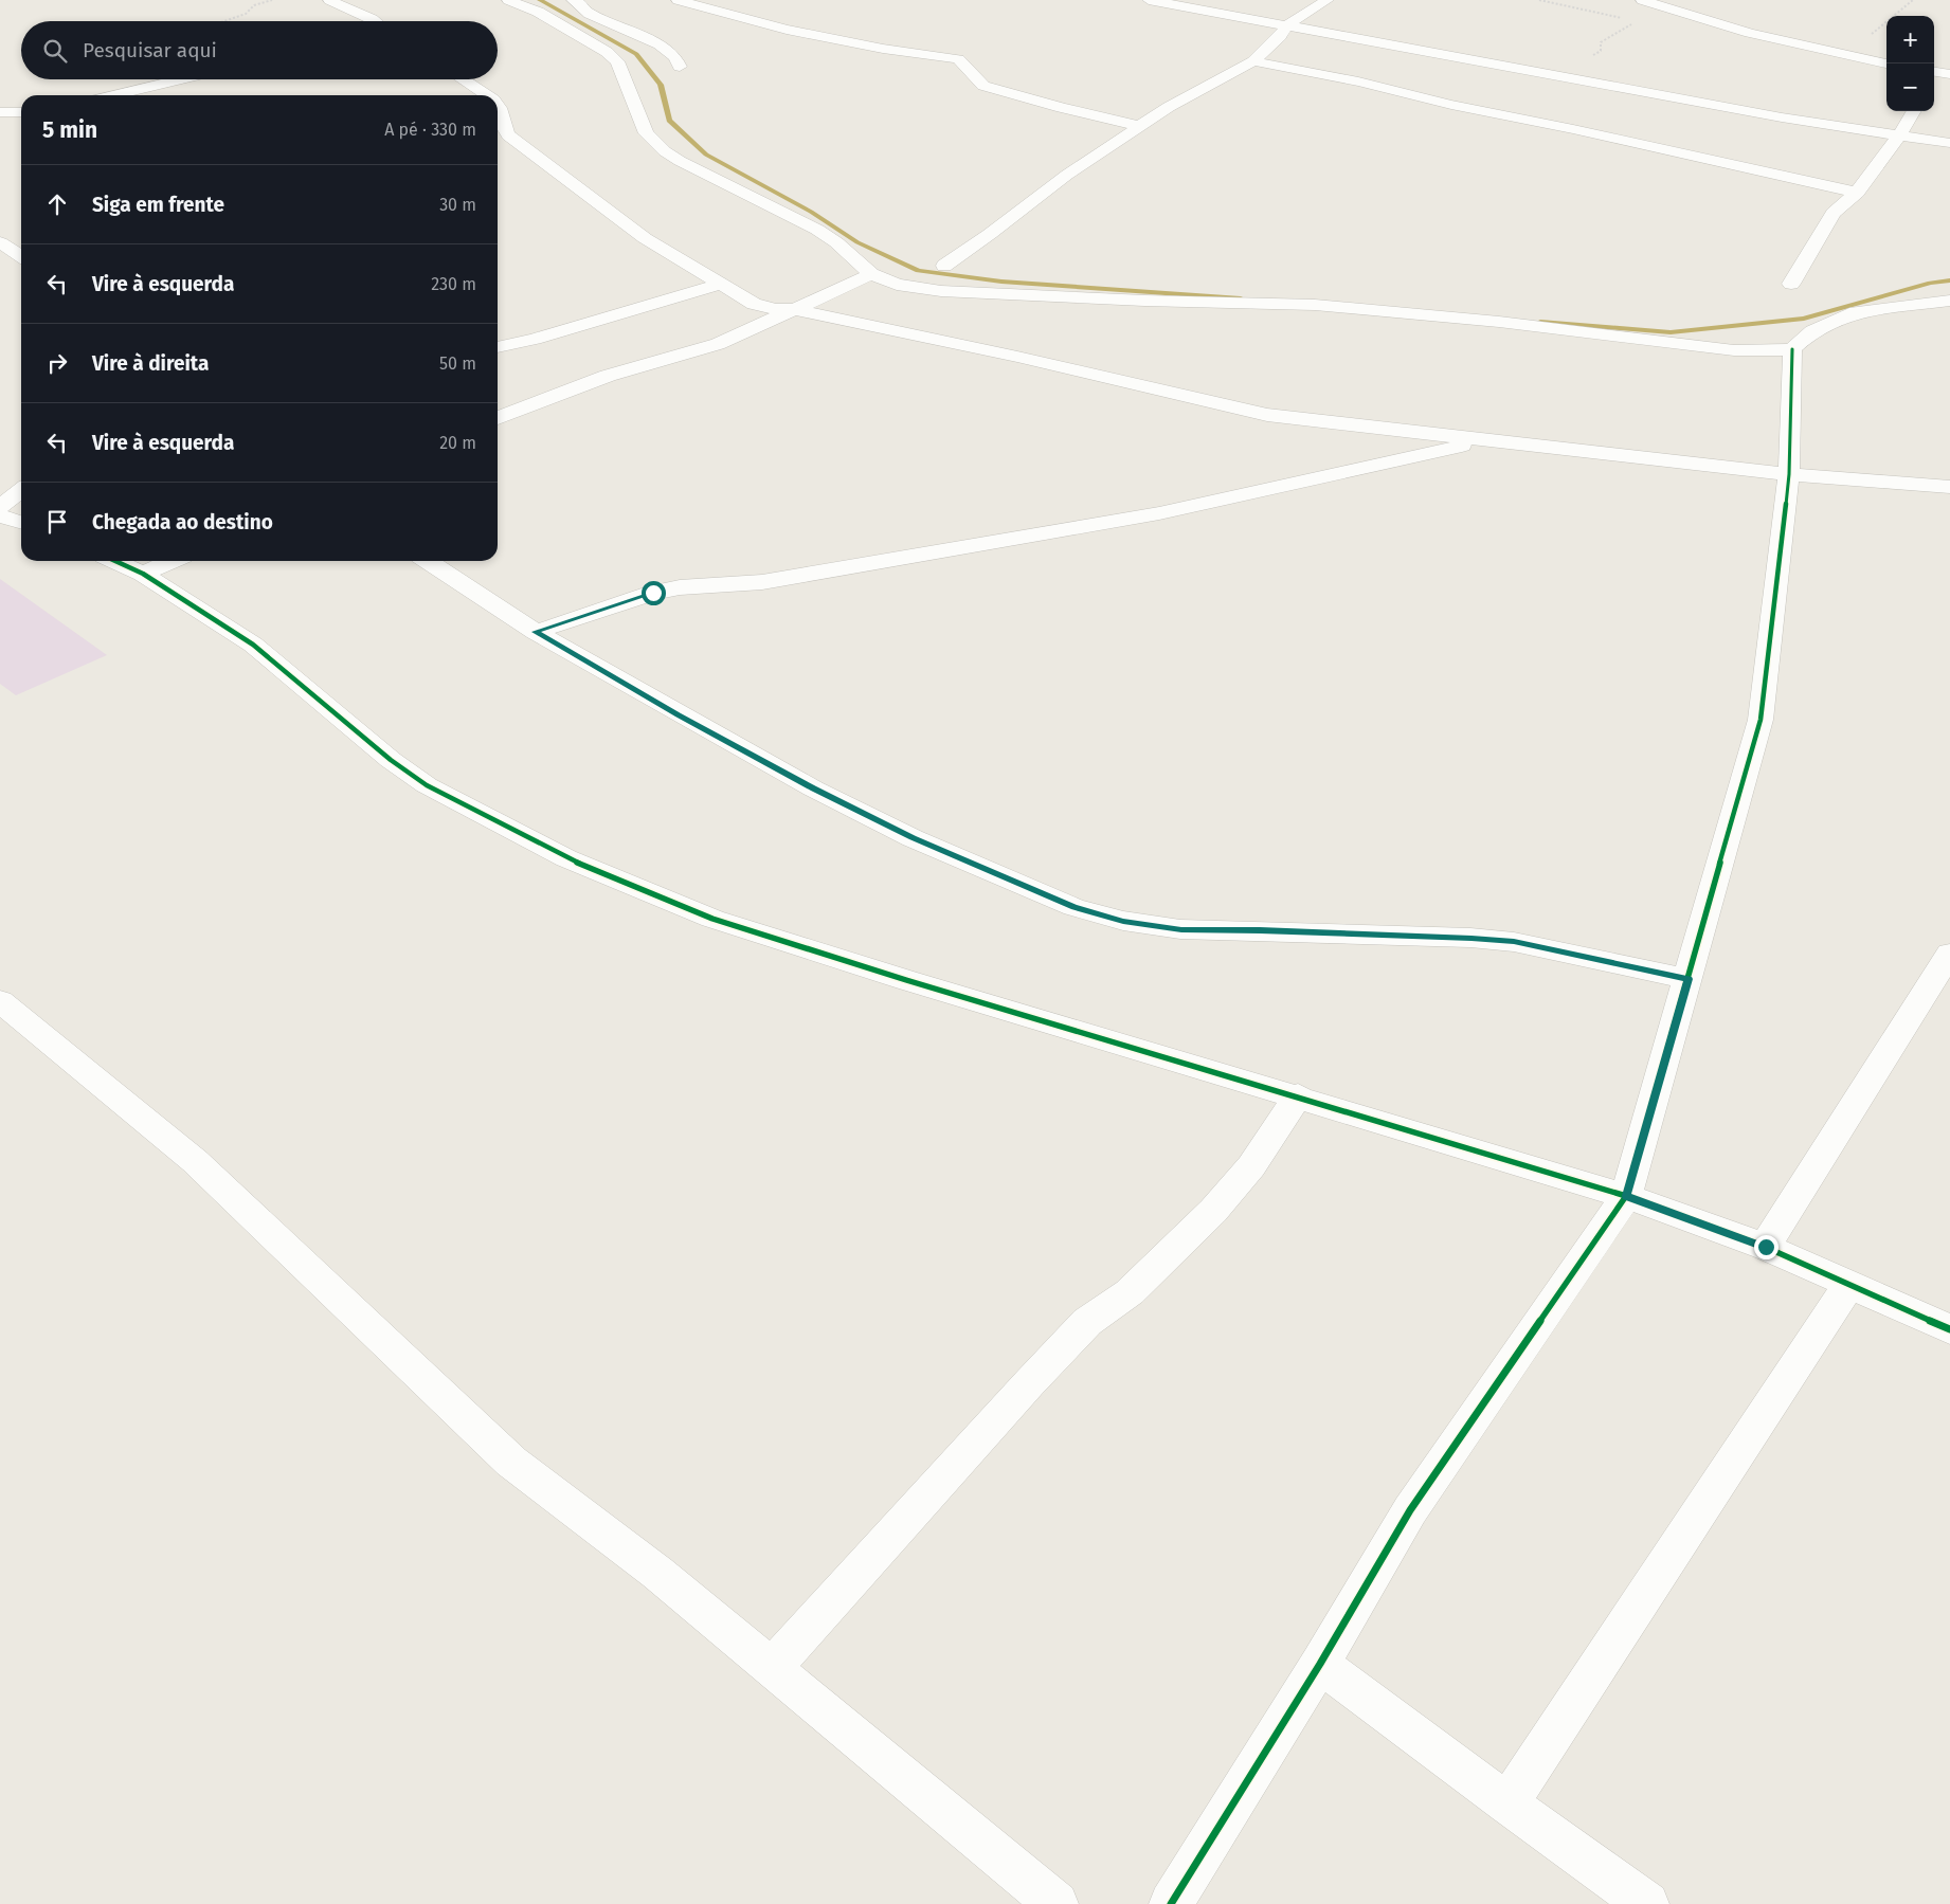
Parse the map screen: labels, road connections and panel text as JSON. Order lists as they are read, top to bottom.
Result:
{
  "page": {
    "map_buttons": ["+", "−"],
    "search": "Pesquisar aqui",
    "heading": ["5 min", "A pé · 330 m"],
    "list": [
      ["Siga em frente", "30 m"],
      ["Vire à esquerda", "230 m"],
      ["Vire à direita", "50 m"],
      ["Vire à esquerda", "20 m"],
      "Chegada ao destino"
    ]
  }
}
